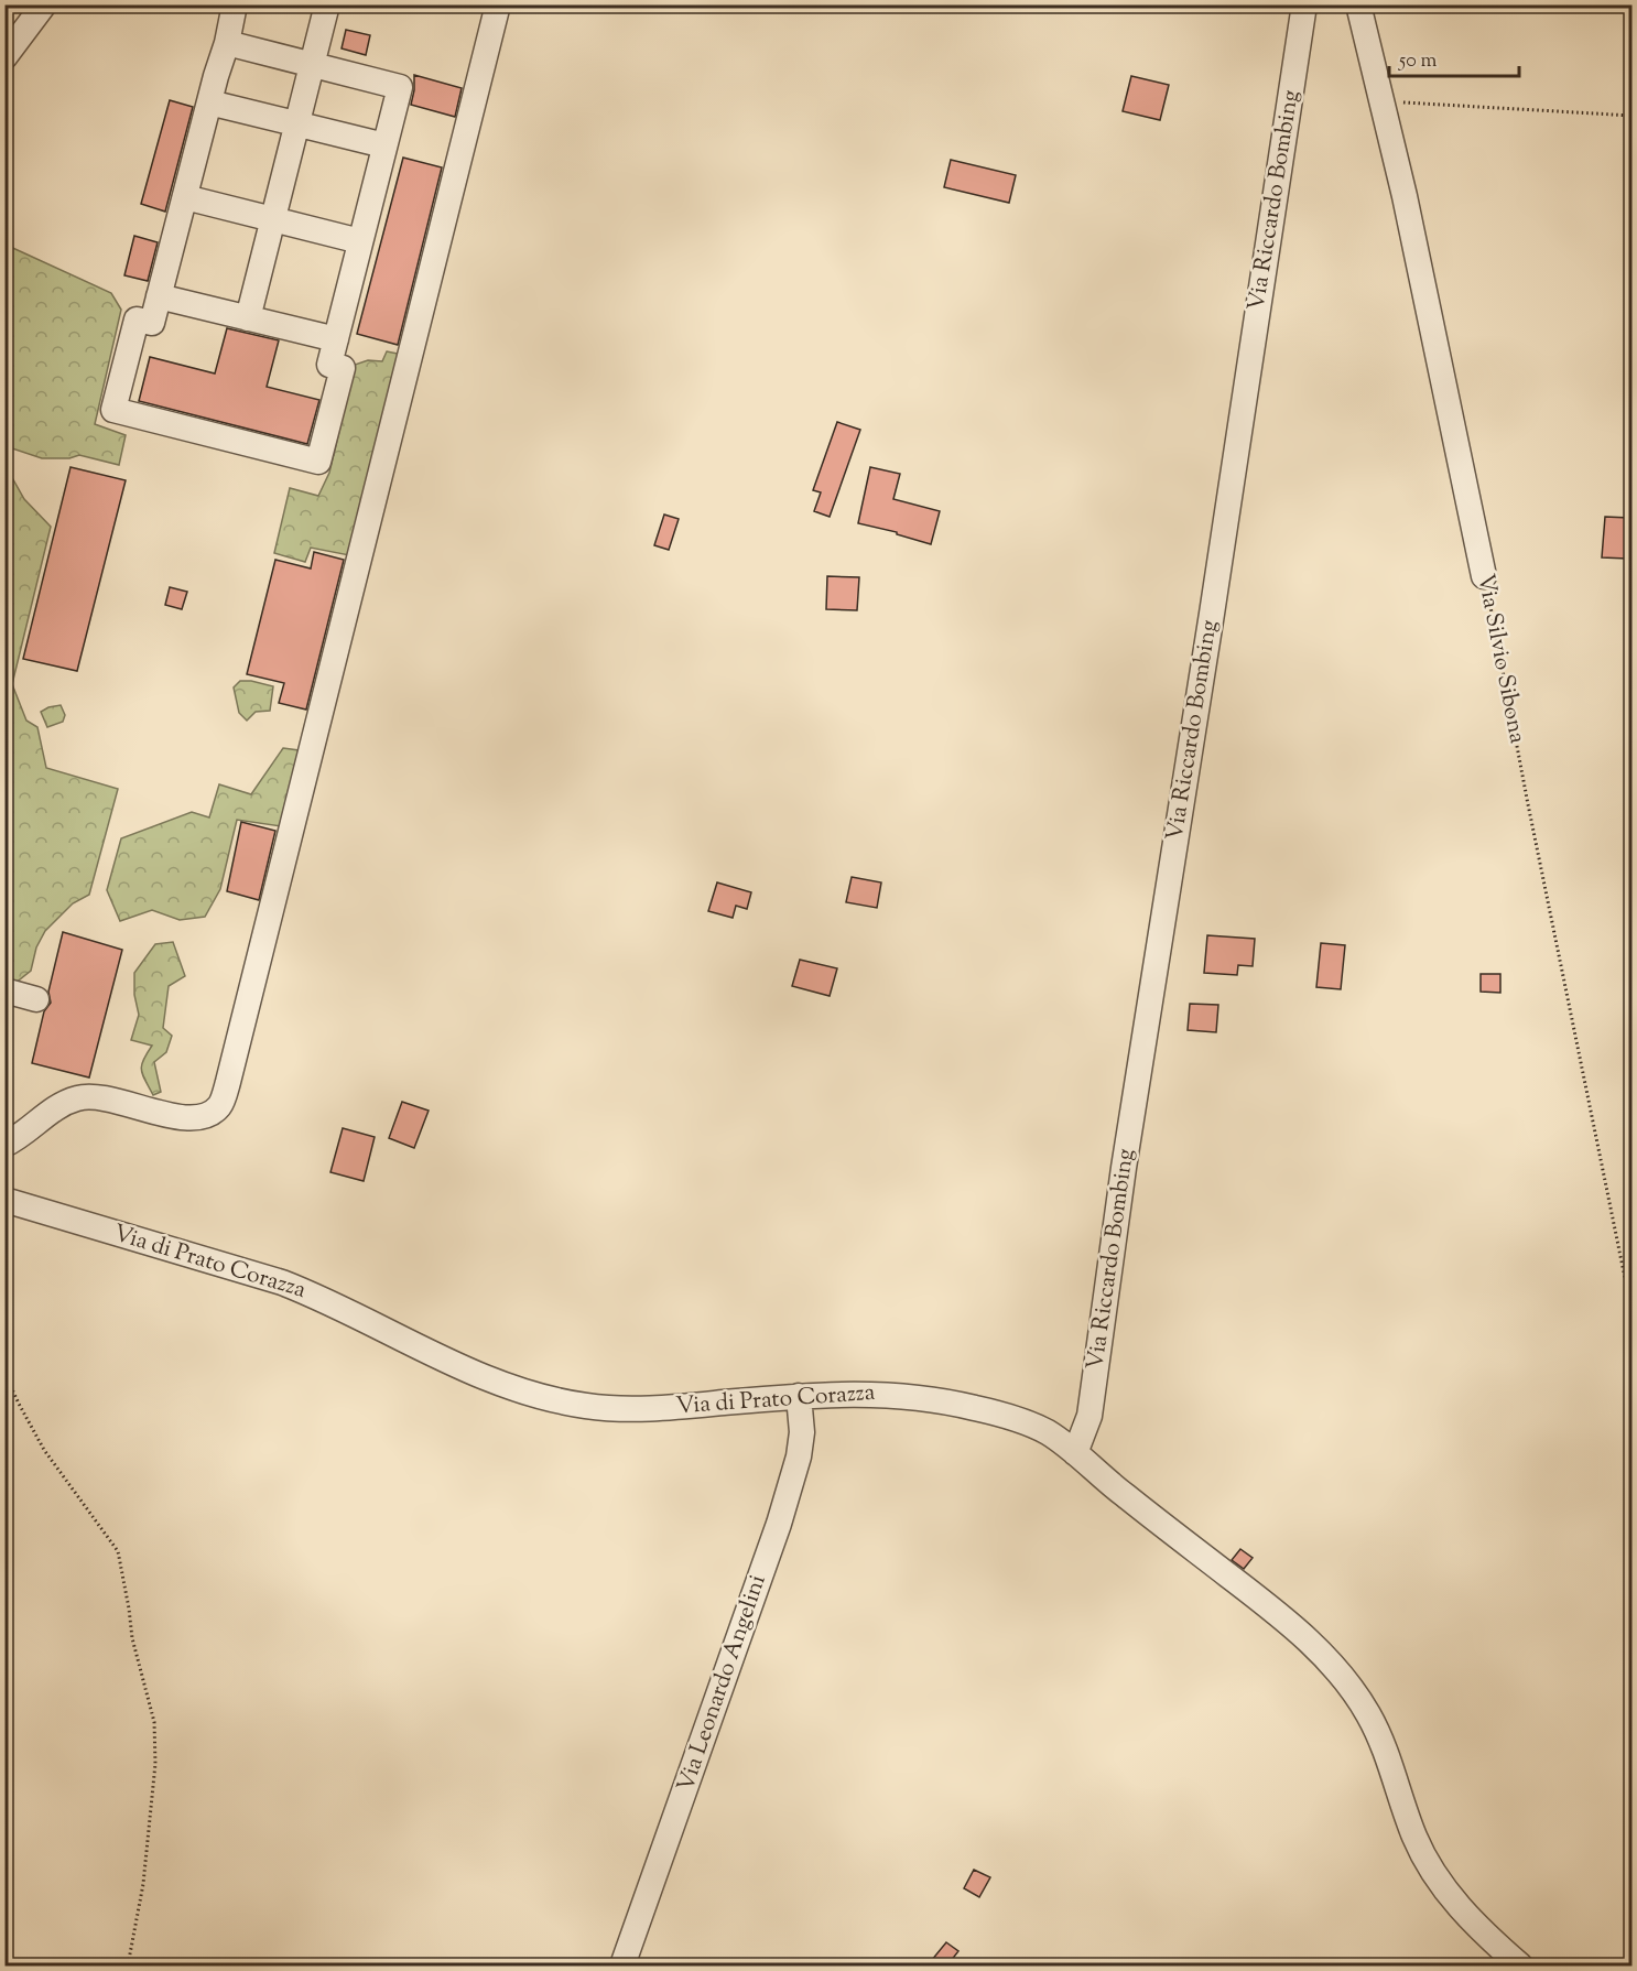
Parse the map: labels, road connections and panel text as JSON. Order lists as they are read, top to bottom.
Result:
{
  "streets": {
    "street": [
      "Via Riccardo Bombing",
      "Via Silvio Sibona",
      "Via di Prato Corazza",
      "Via Leonardo Angelini"
    ]
  },
  "crossings": [
    ["Via Riccardo Bombing", "Via di Prato Corazza"],
    ["Via di Prato Corazza", "Via Leonardo Angelini"]
  ],
  "scale_bar": "50 m"
}
